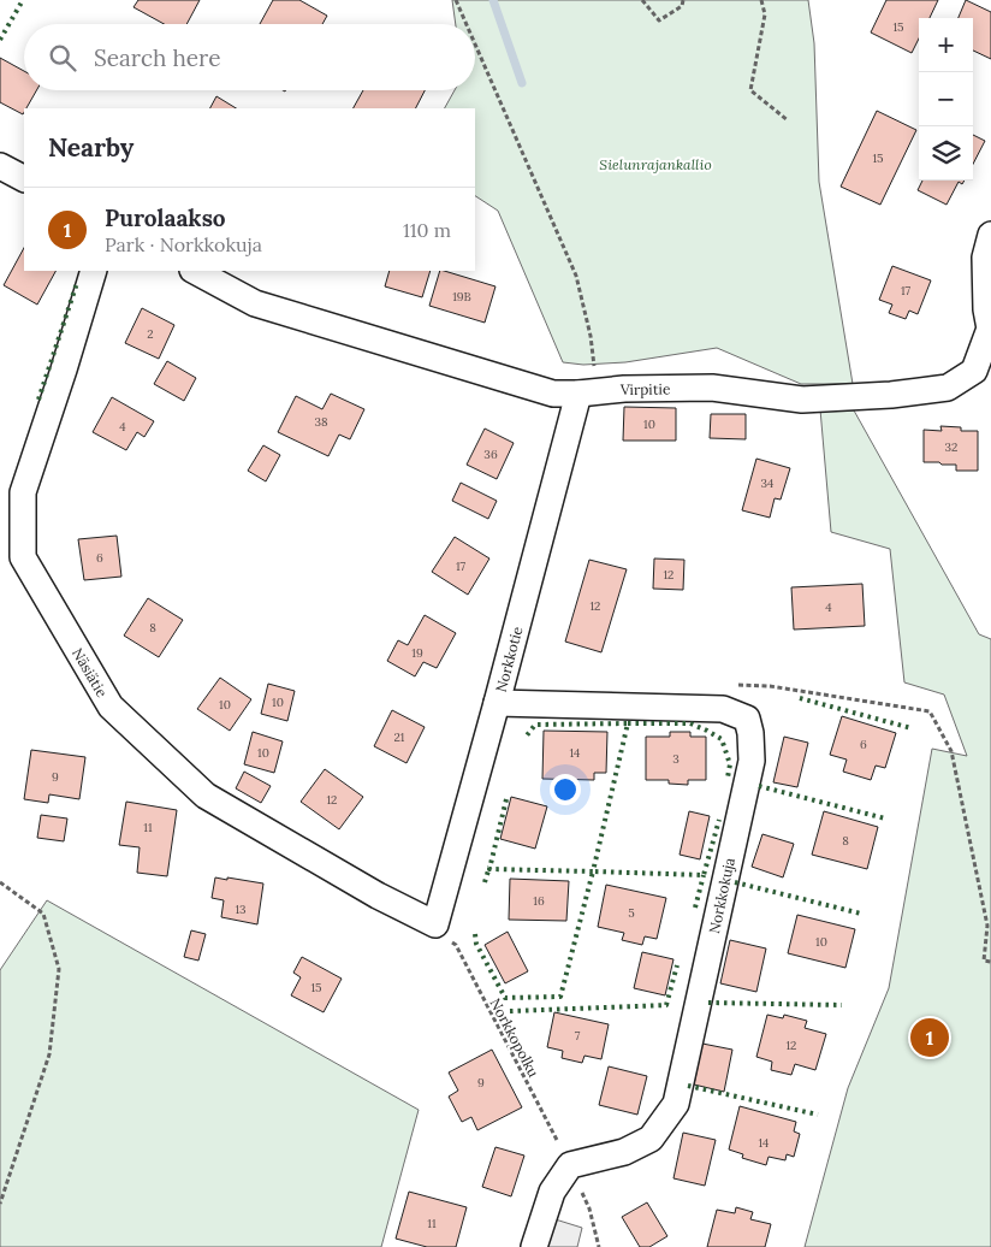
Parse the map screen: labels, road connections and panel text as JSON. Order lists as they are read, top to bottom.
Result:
{
  "streets": {
    "street": [
      "Virpitie",
      "Norkkotie",
      "Näsiätie",
      "Norkkokuja"
    ],
    "path": ["Norkkopolku"]
  },
  "crossings": [
    ["Virpitie", "Norkkotie"],
    ["Norkkotie", "Näsiätie"],
    ["Norkkotie", "Norkkokuja"],
    ["Norkkotie", "Norkkopolku"],
    ["Näsiätie", "Norkkopolku"],
    ["Norkkokuja", "Norkkopolku"]
  ],
  "parks": ["Sielunrajankallio"],
  "house_numbers": [
    "15",
    "15",
    "17",
    "19B",
    "2",
    "38",
    "10",
    "4",
    "32",
    "36",
    "34",
    "6",
    "17",
    "12",
    "12",
    "4",
    "8",
    "19",
    "10",
    "10",
    "21",
    "6",
    "10",
    "14",
    "3",
    "9",
    "12",
    "11",
    "8",
    "16",
    "13",
    "5",
    "10",
    "15",
    "7",
    "12",
    "9",
    "14",
    "11"
  ],
  "page": {
    "map_buttons": ["+", "−"],
    "search": "Search here",
    "heading": "Nearby",
    "list": [
      {
        "mark": "1",
        "name": "Purolaakso",
        "note": "Park · Norkkokuja",
        "value": "110 m"
      }
    ],
    "pins": "1"
  }
}
